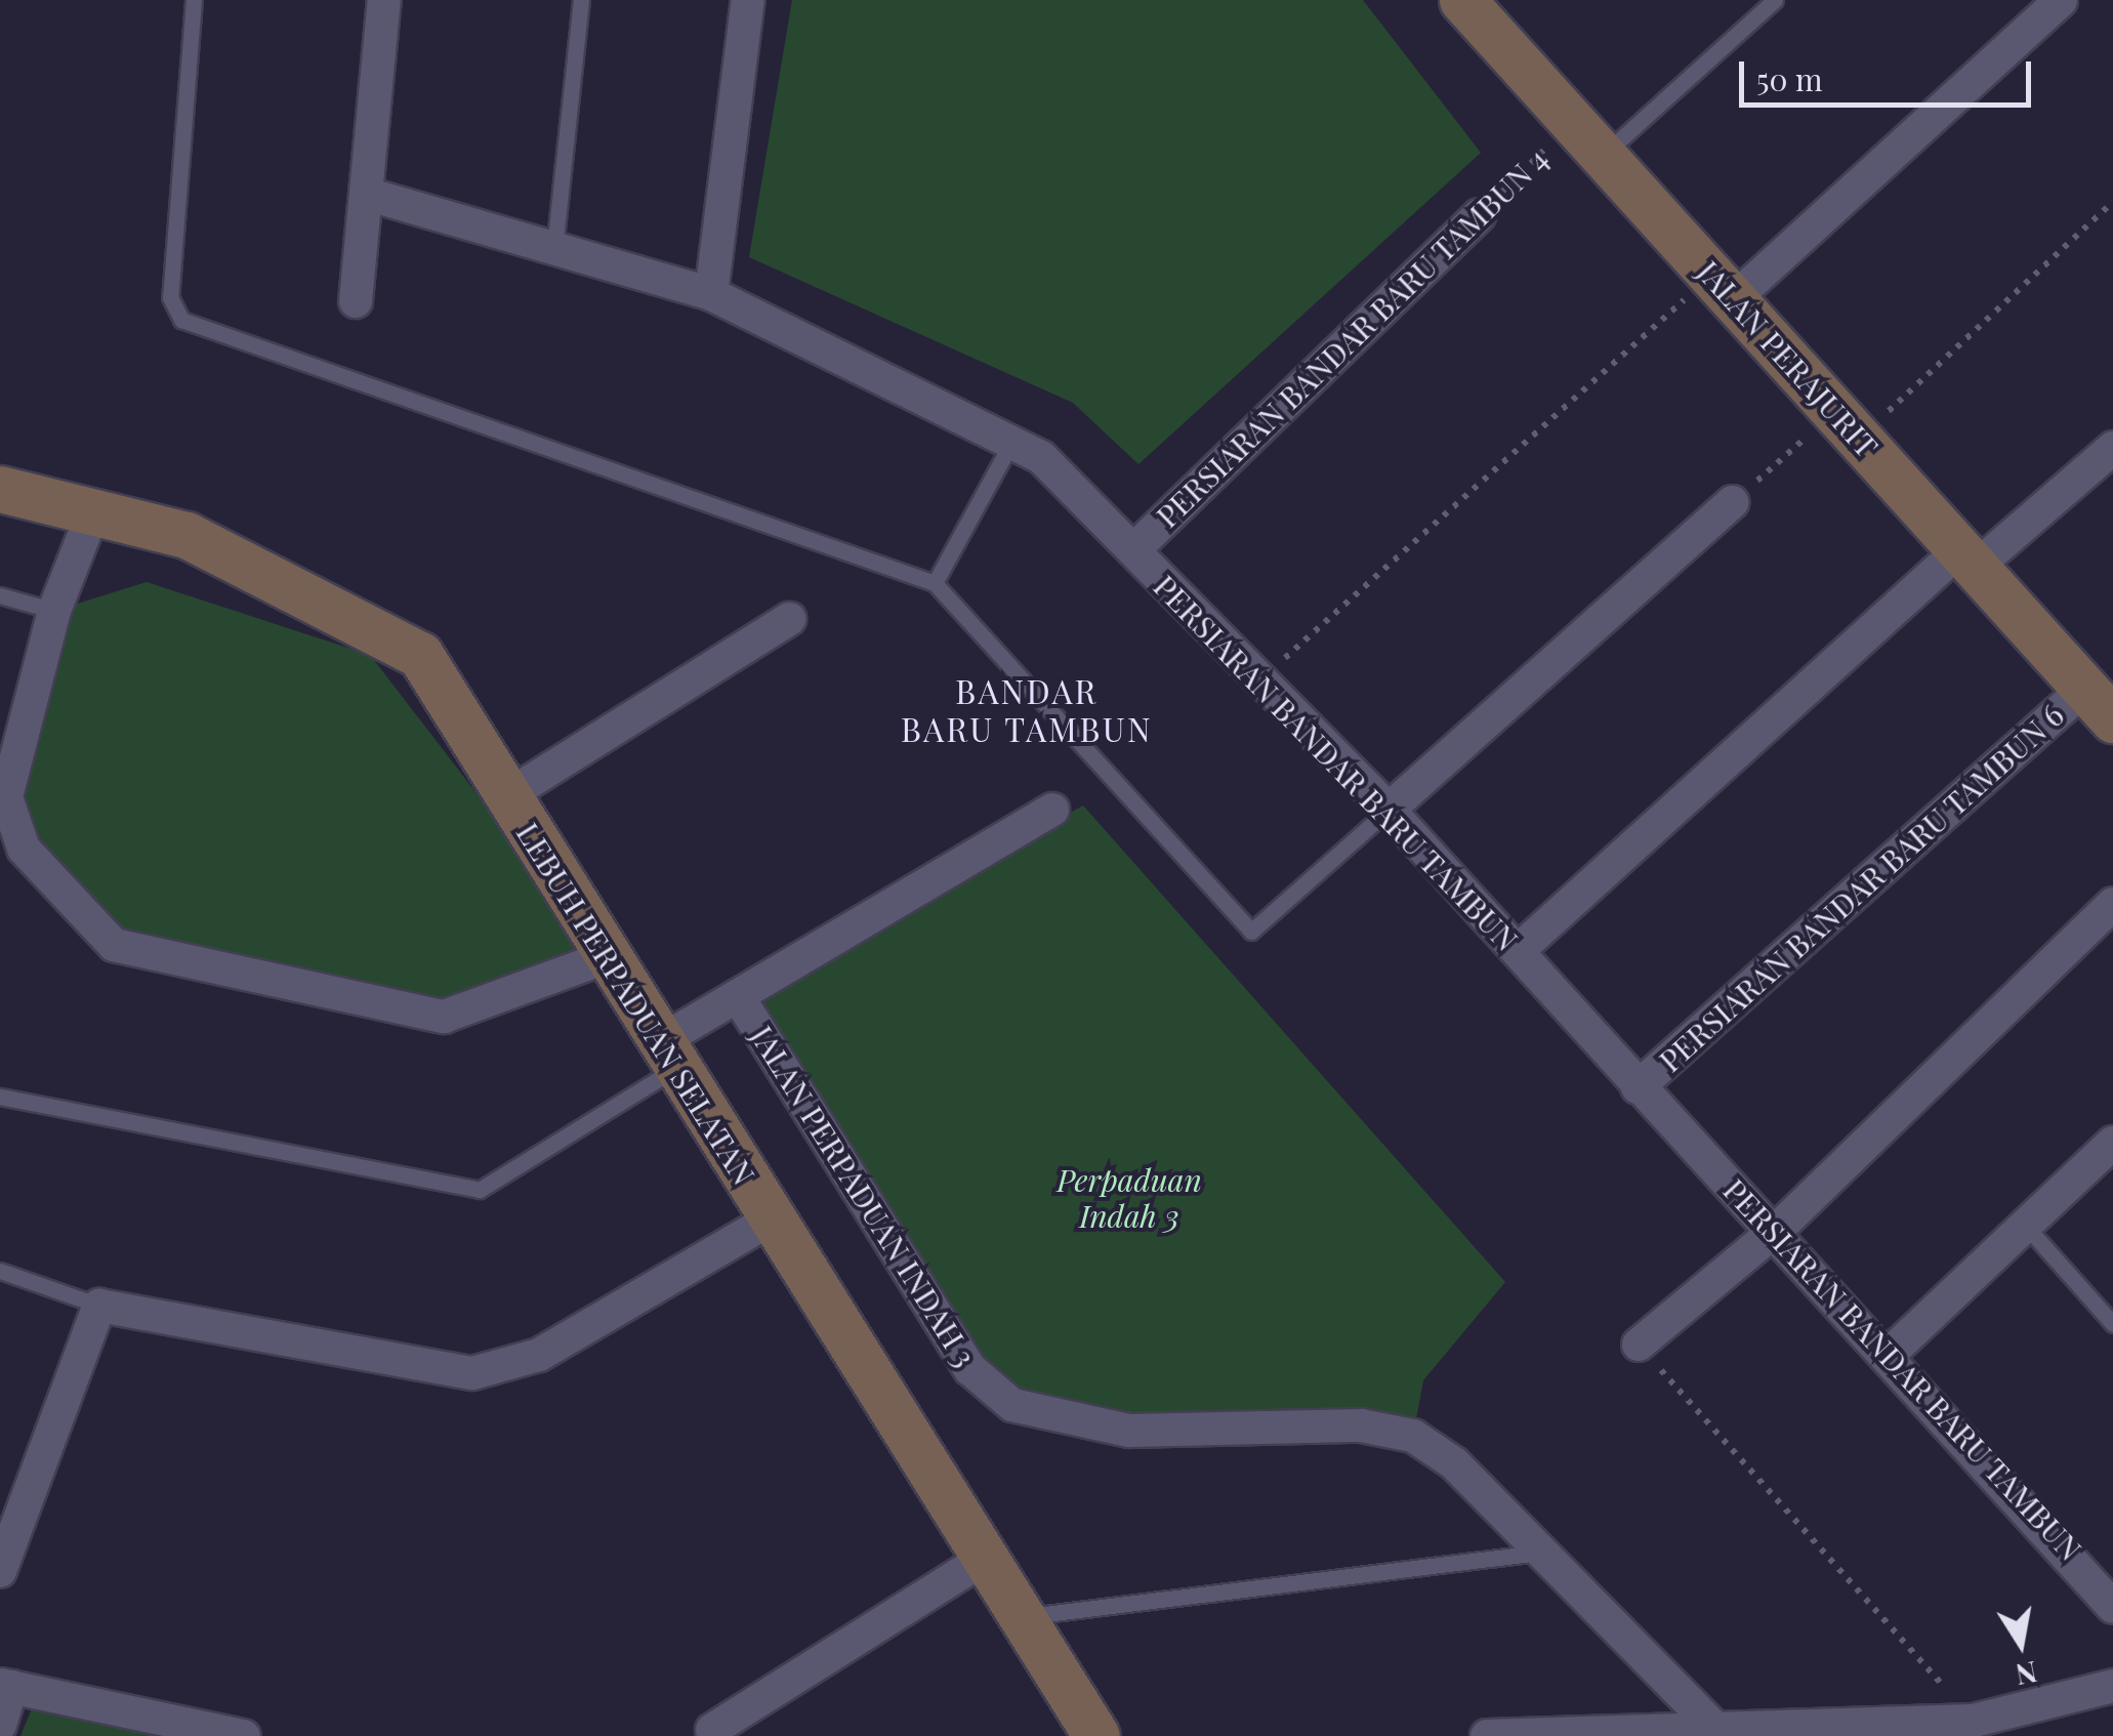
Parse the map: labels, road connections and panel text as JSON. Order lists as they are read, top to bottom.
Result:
{
  "streets": {
    "street": [
      "PERSIARAN BANDAR BARU TAMBUN 4",
      "JALAN PERAJURIT",
      "PERSIARAN BANDAR BARU TAMBUN",
      "PERSIARAN BANDAR BARU TAMBUN 6",
      "LEBUH PERPADUAN SELATAN",
      "JALAN PERPADUAN INDAH 3"
    ]
  },
  "crossings": [
    ["PERSIARAN BANDAR BARU TAMBUN 4", "JALAN PERAJURIT"],
    ["PERSIARAN BANDAR BARU TAMBUN 4", "PERSIARAN BANDAR BARU TAMBUN"],
    ["JALAN PERAJURIT", "PERSIARAN BANDAR BARU TAMBUN 6"],
    ["PERSIARAN BANDAR BARU TAMBUN", "PERSIARAN BANDAR BARU TAMBUN 6"]
  ],
  "districts": ["BANDAR BARU TAMBUN"],
  "parks": ["Perpaduan Indah 3"],
  "scale_bar": "50 m",
  "north": "bottom"
}
